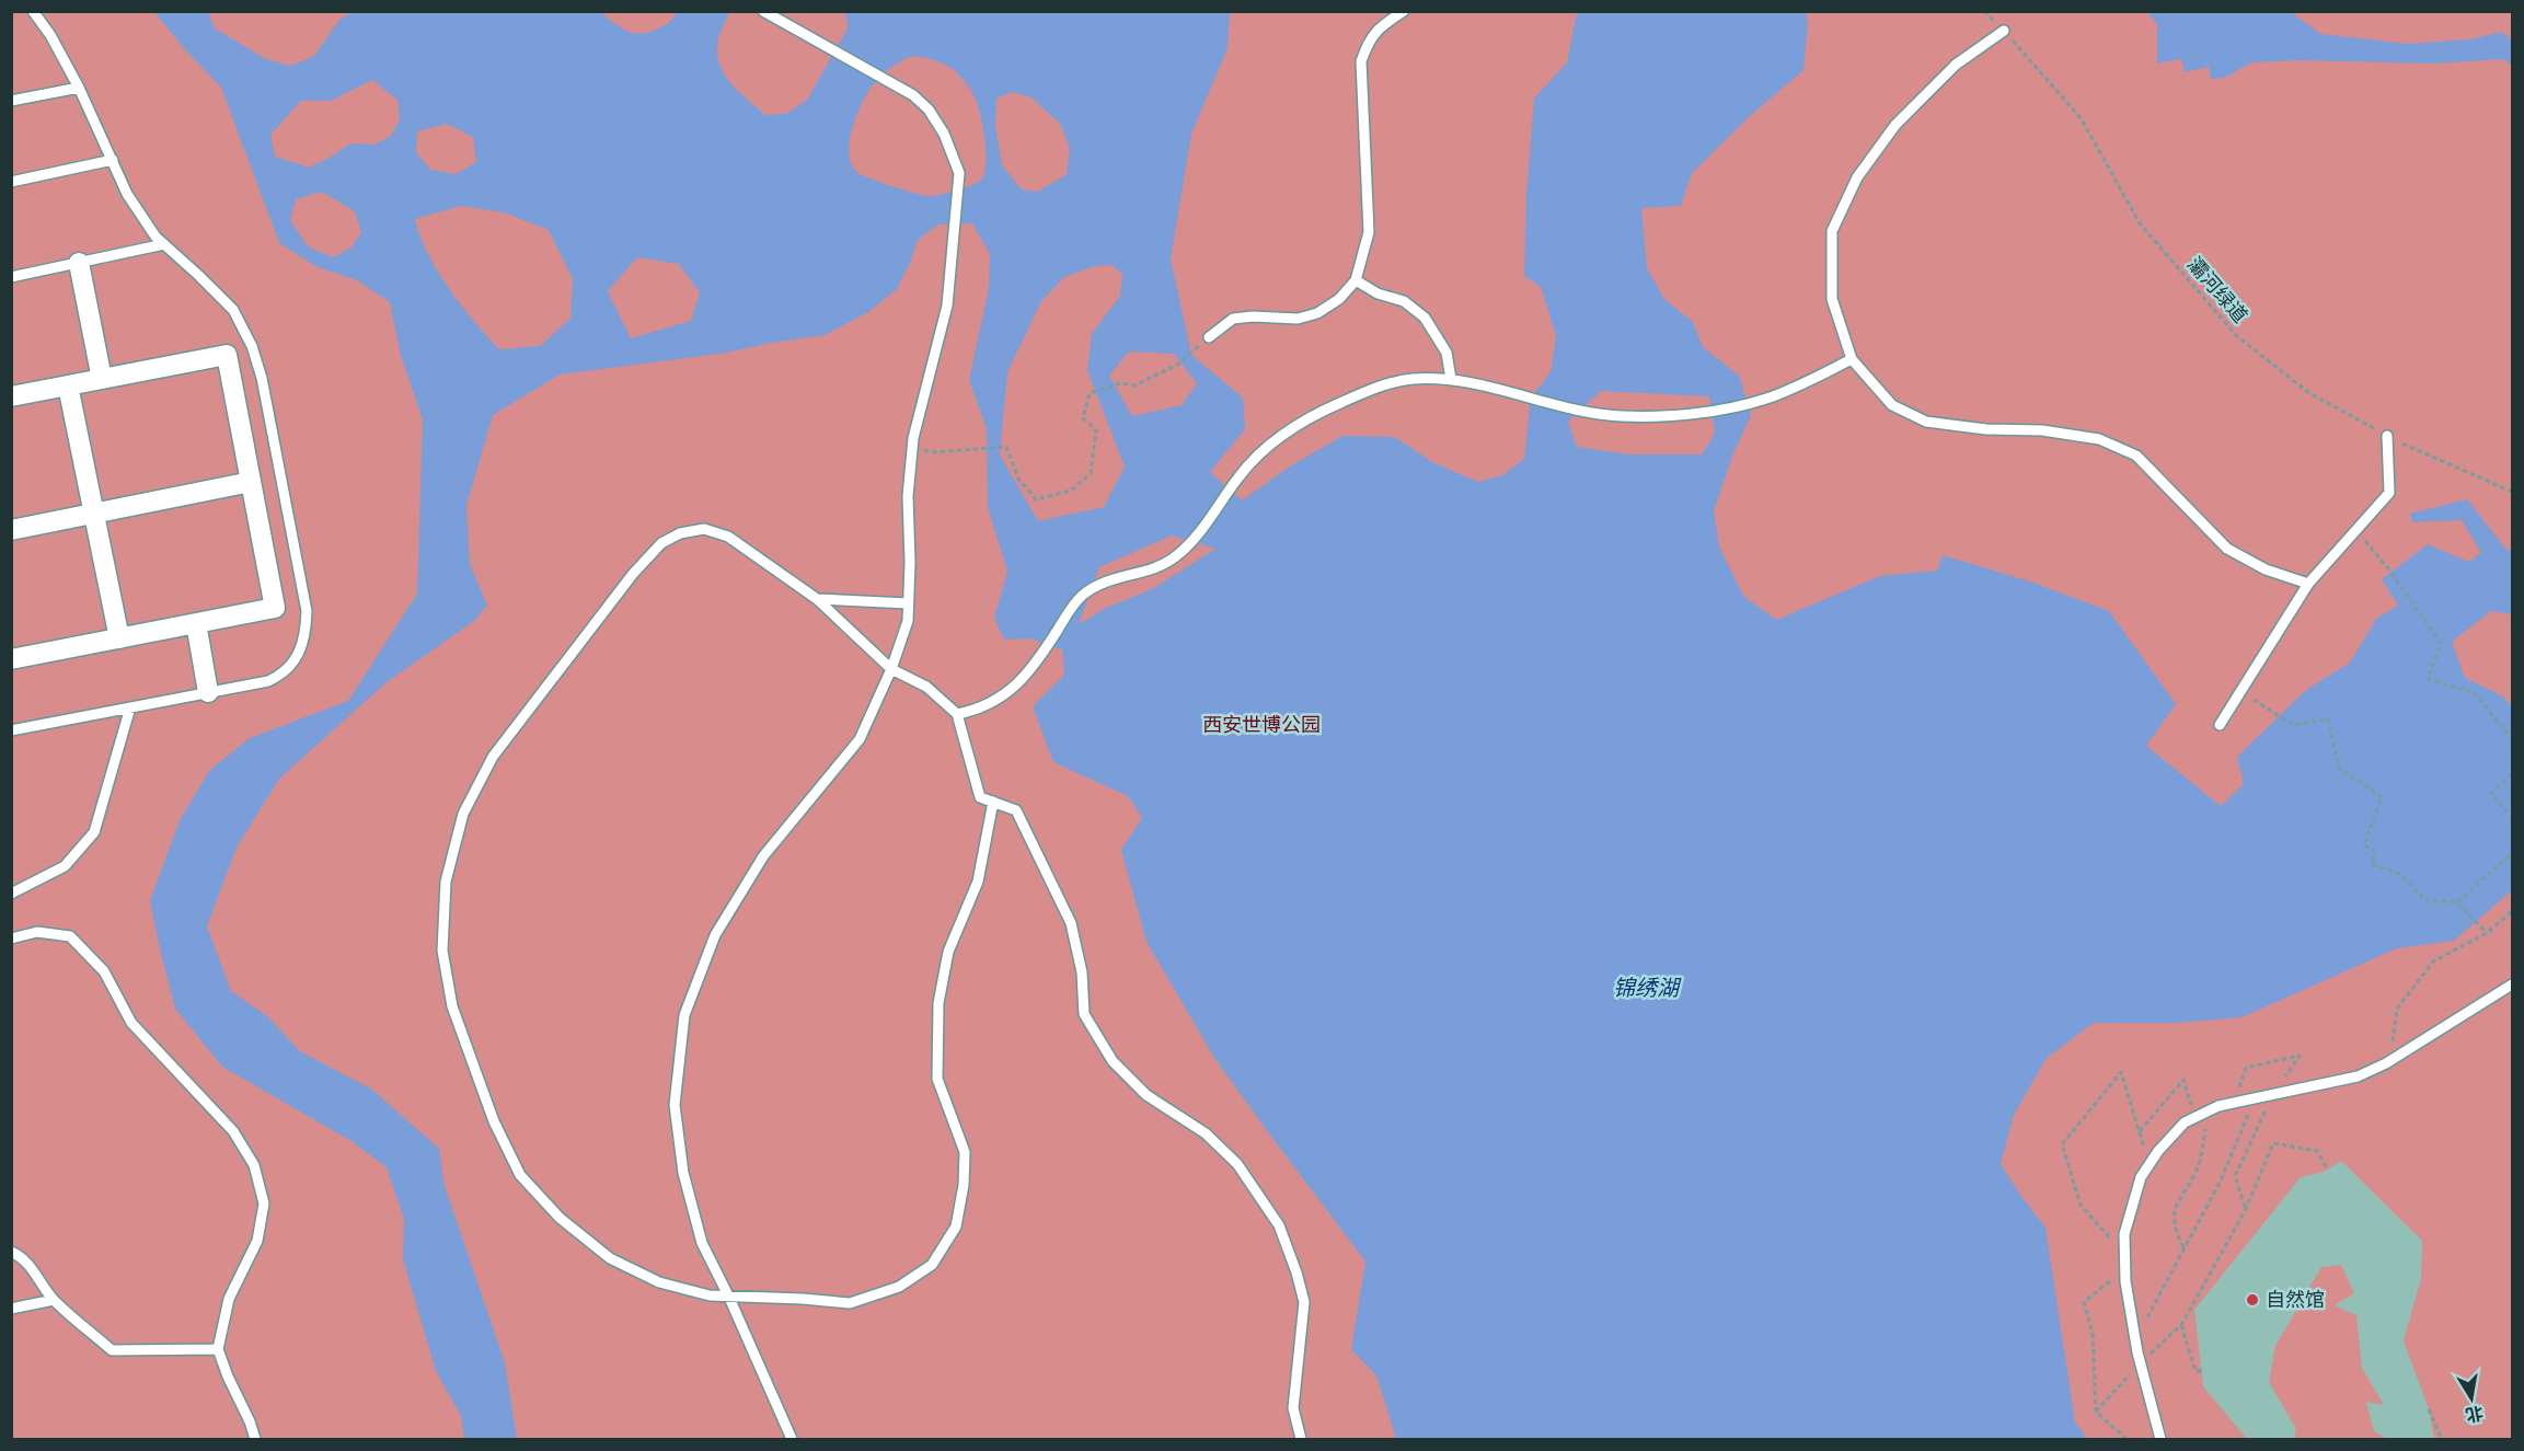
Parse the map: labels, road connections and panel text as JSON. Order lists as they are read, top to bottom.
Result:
{
  "streets": {
    "path": ["灞河绿道"]
  },
  "water": ["锦绣湖"],
  "parks": ["西安世博公园"],
  "places": ["自然馆"],
  "north": "bottom"
}
